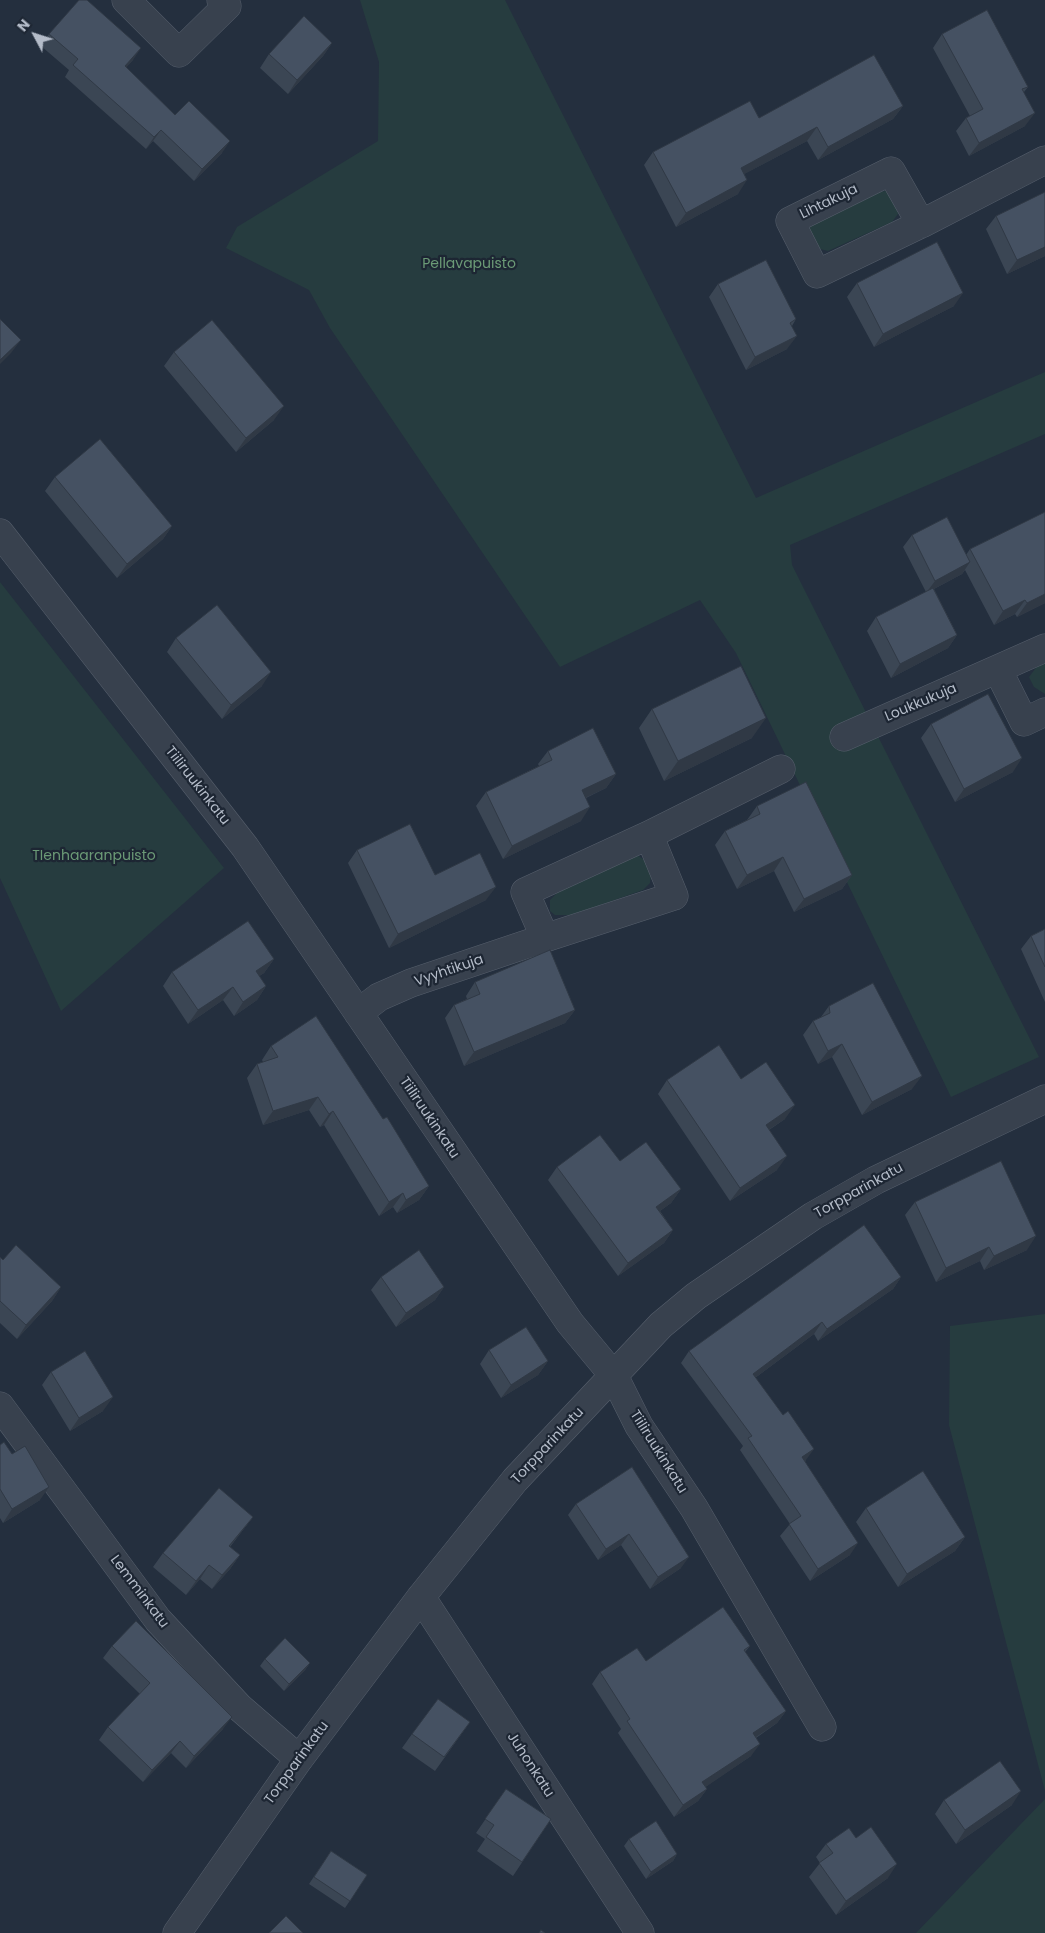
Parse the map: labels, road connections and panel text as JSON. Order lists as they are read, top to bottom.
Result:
{
  "streets": {
    "street": [
      "Lihtakuja",
      "Loukkukuja",
      "Tiiliruukinkatu",
      "Vyyhtikuja",
      "Torpparinkatu",
      "Lemminkatu",
      "Juhonkatu"
    ]
  },
  "crossings": [
    ["Tiiliruukinkatu", "Vyyhtikuja"],
    ["Tiiliruukinkatu", "Torpparinkatu"],
    ["Torpparinkatu", "Lemminkatu"],
    ["Torpparinkatu", "Juhonkatu"]
  ],
  "parks": ["Pellavapuisto", "TIenhaaranpuisto"],
  "north": "top left"
}
